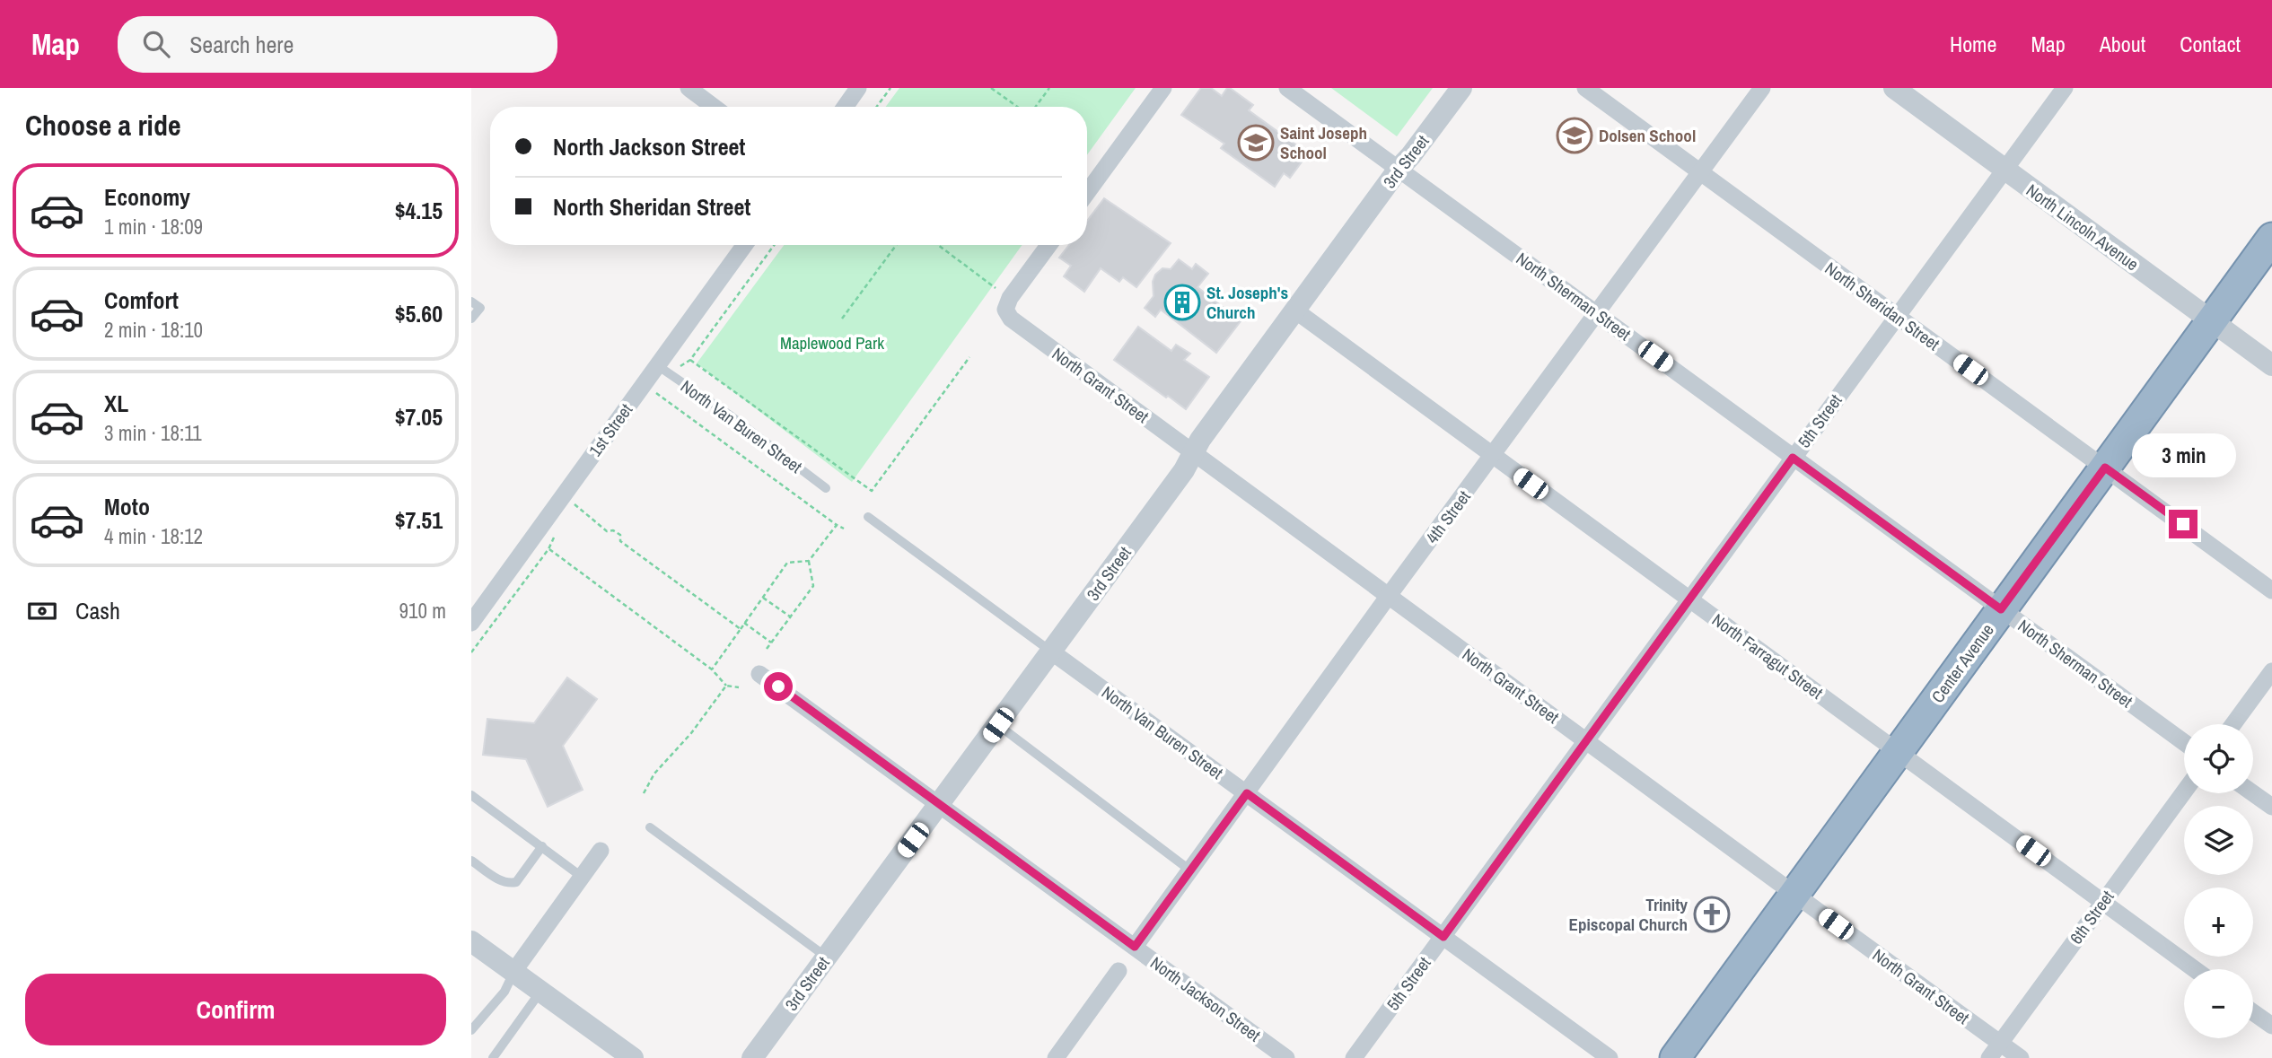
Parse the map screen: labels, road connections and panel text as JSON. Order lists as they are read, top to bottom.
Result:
{
  "streets": {
    "highway": ["Center Avenue"],
    "street": [
      "3rd Street",
      "North Lincoln Avenue",
      "North Sherman Street",
      "North Sheridan Street",
      "North Grant Street",
      "5th Street",
      "North Van Buren Street",
      "1st Street",
      "4th Street",
      "North Farragut Street",
      "6th Street",
      "North Jackson Street"
    ]
  },
  "crossings": [
    ["3rd Street", "North Sherman Street"],
    ["3rd Street", "North Grant Street"],
    ["3rd Street", "North Van Buren Street"],
    ["3rd Street", "North Farragut Street"],
    ["3rd Street", "North Jackson Street"],
    ["North Lincoln Avenue", "5th Street"],
    ["North Lincoln Avenue", "Center Avenue"],
    ["North Sherman Street", "5th Street"],
    ["North Sherman Street", "4th Street"],
    ["North Sherman Street", "Center Avenue"],
    ["North Sheridan Street", "5th Street"],
    ["North Sheridan Street", "4th Street"],
    ["North Sheridan Street", "Center Avenue"],
    ["North Grant Street", "5th Street"],
    ["North Grant Street", "4th Street"],
    ["North Grant Street", "Center Avenue"],
    ["North Grant Street", "6th Street"],
    ["5th Street", "North Van Buren Street"],
    ["5th Street", "North Farragut Street"],
    ["North Van Buren Street", "1st Street"],
    ["North Van Buren Street", "4th Street"],
    ["4th Street", "North Farragut Street"],
    ["4th Street", "North Jackson Street"],
    ["North Farragut Street", "Center Avenue"],
    ["North Farragut Street", "6th Street"]
  ],
  "parks": ["Maplewood Park"],
  "places": {
    "school or university": ["Dolsen School", "Saint Joseph School"],
    "building": ["St. Joseph's Church"],
    "church": ["Trinity Episcopal Church"]
  },
  "page": {
    "header": "Map",
    "search": "Search here",
    "nav": [
      "Home",
      "Map",
      "About",
      "Contact"
    ],
    "heading": "Choose a ride",
    "banner": ["North Jackson Street", "North Sheridan Street"],
    "list": [
      {
        "name": "Economy",
        "note": "1 min · 18:09",
        "value": "$4.15"
      },
      {
        "name": "Comfort",
        "note": "2 min · 18:10",
        "value": "$5.60"
      },
      {
        "name": "XL",
        "note": "3 min · 18:11",
        "value": "$7.05"
      },
      {
        "name": "Moto",
        "note": "4 min · 18:12",
        "value": "$7.51"
      }
    ],
    "bubble": "3 min",
    "pay": ["Cash", "910 m"],
    "map_buttons": ["+", "−"],
    "buttons": "Confirm"
  }
}
